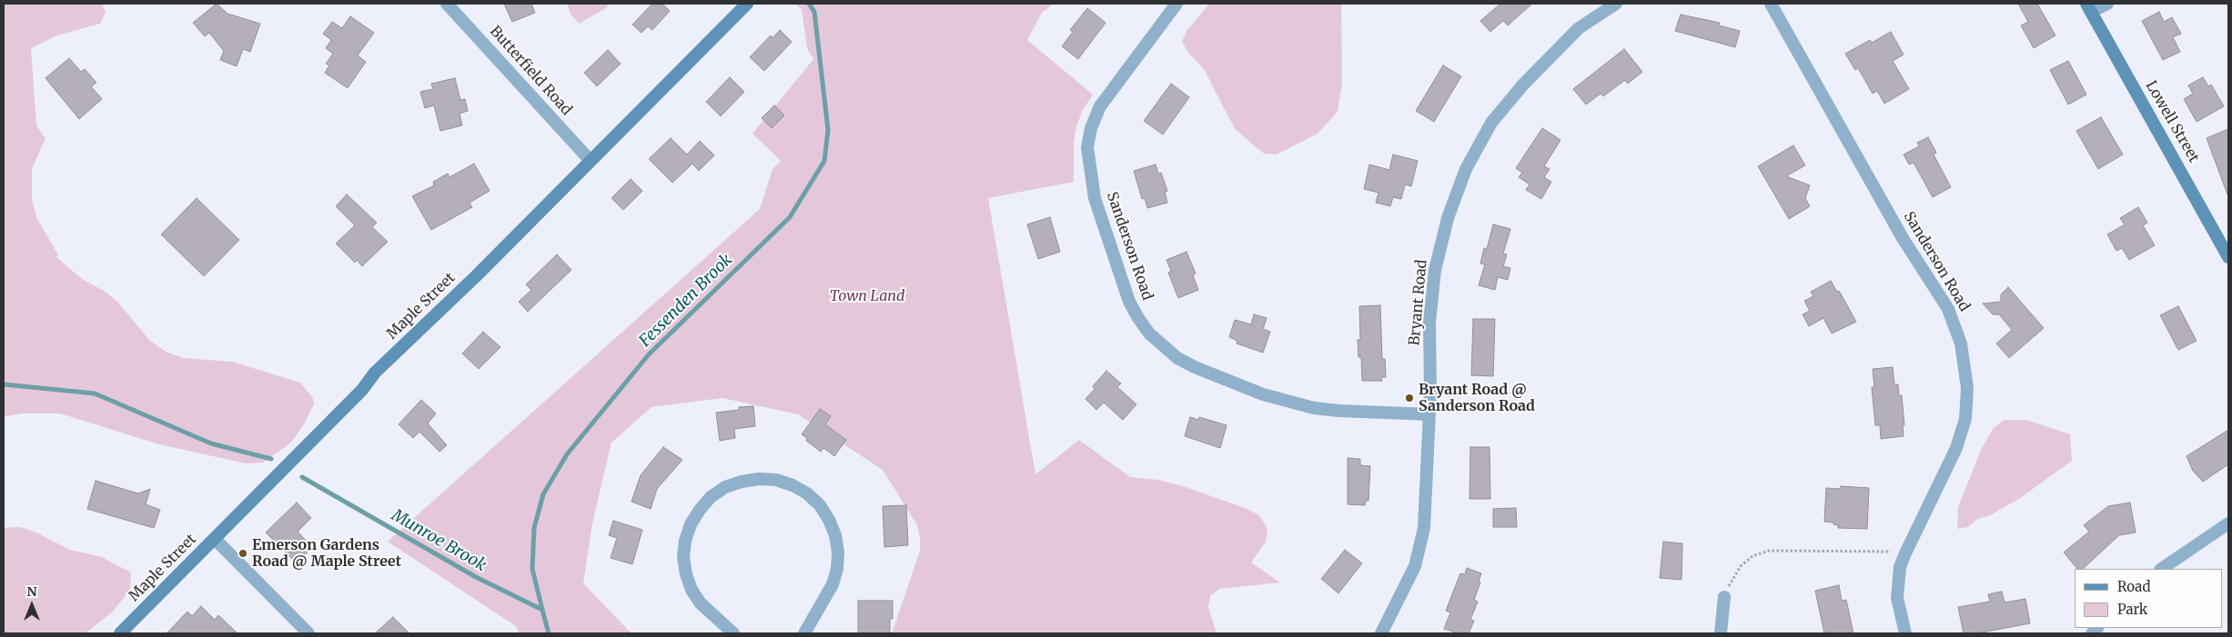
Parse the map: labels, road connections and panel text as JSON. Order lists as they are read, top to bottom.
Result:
{
  "streets": {
    "main road": ["Lowell Street", "Maple Street"],
    "street": ["Butterfield Road", "Sanderson Road", "Bryant Road"]
  },
  "crossings": [
    ["Butterfield Road", "Maple Street"],
    ["Sanderson Road", "Bryant Road"]
  ],
  "water": ["Fessenden Brook", "Munroe Brook"],
  "parks": ["Town Land"],
  "places": ["Bryant Road @ Sanderson Road", "Emerson Gardens Road @ Maple Street"],
  "legend": ["Road", "Park"],
  "north": "top"
}
